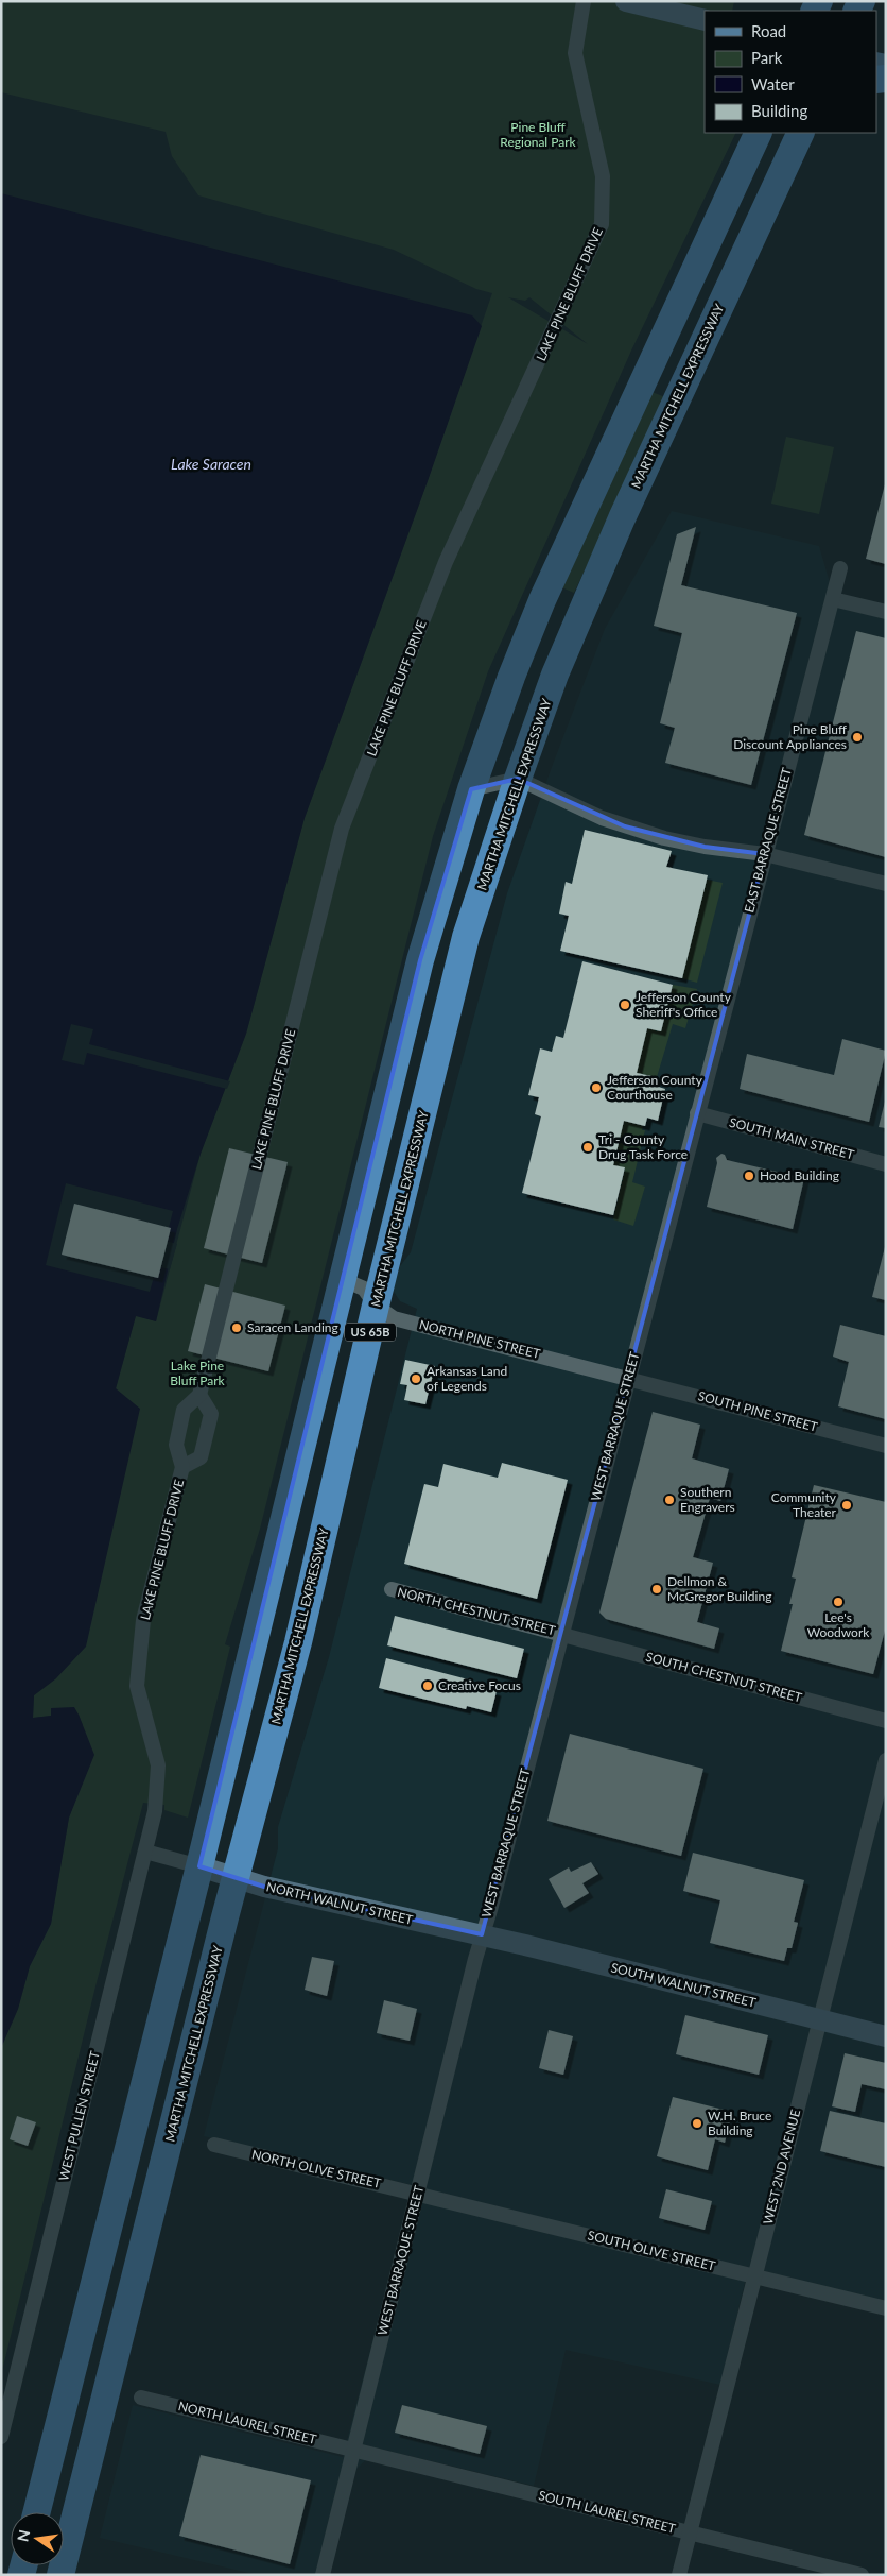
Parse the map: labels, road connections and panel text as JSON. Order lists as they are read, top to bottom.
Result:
{
  "streets": {
    "highway": ["MARTHA MITCHELL EXPRESSWAY", "US 65B"],
    "street": [
      "LAKE PINE BLUFF DRIVE",
      "EAST BARRAQUE STREET",
      "SOUTH MAIN STREET",
      "NORTH PINE STREET",
      "SOUTH PINE STREET",
      "WEST BARRAQUE STREET",
      "NORTH CHESTNUT STREET",
      "SOUTH CHESTNUT STREET",
      "NORTH WALNUT STREET",
      "SOUTH WALNUT STREET",
      "WEST PULLEN STREET",
      "WEST 2ND AVENUE",
      "NORTH OLIVE STREET",
      "SOUTH OLIVE STREET",
      "NORTH LAUREL STREET",
      "SOUTH LAUREL STREET"
    ]
  },
  "crossings": [
    ["LAKE PINE BLUFF DRIVE", "WEST PULLEN STREET"],
    ["MARTHA MITCHELL EXPRESSWAY", "NORTH PINE STREET"],
    ["MARTHA MITCHELL EXPRESSWAY", "NORTH WALNUT STREET"],
    ["EAST BARRAQUE STREET", "SOUTH MAIN STREET"],
    ["EAST BARRAQUE STREET", "WEST BARRAQUE STREET"],
    ["SOUTH MAIN STREET", "WEST BARRAQUE STREET"],
    ["US 65B", "NORTH PINE STREET"],
    ["US 65B", "NORTH WALNUT STREET"],
    ["NORTH PINE STREET", "SOUTH PINE STREET"],
    ["NORTH PINE STREET", "WEST BARRAQUE STREET"],
    ["SOUTH PINE STREET", "WEST BARRAQUE STREET"],
    ["WEST BARRAQUE STREET", "NORTH CHESTNUT STREET"],
    ["WEST BARRAQUE STREET", "SOUTH CHESTNUT STREET"],
    ["WEST BARRAQUE STREET", "NORTH WALNUT STREET"],
    ["WEST BARRAQUE STREET", "SOUTH WALNUT STREET"],
    ["WEST BARRAQUE STREET", "NORTH OLIVE STREET"],
    ["WEST BARRAQUE STREET", "SOUTH OLIVE STREET"],
    ["WEST BARRAQUE STREET", "NORTH LAUREL STREET"],
    ["WEST BARRAQUE STREET", "SOUTH LAUREL STREET"],
    ["NORTH CHESTNUT STREET", "SOUTH CHESTNUT STREET"],
    ["NORTH WALNUT STREET", "SOUTH WALNUT STREET"],
    ["SOUTH WALNUT STREET", "WEST 2ND AVENUE"],
    ["WEST 2ND AVENUE", "SOUTH OLIVE STREET"],
    ["WEST 2ND AVENUE", "SOUTH LAUREL STREET"],
    ["NORTH OLIVE STREET", "SOUTH OLIVE STREET"],
    ["NORTH LAUREL STREET", "SOUTH LAUREL STREET"]
  ],
  "water": ["Lake Saracen"],
  "parks": ["Pine Bluff Regional Park", "Lake Pine Bluff Park"],
  "places": [
    "Pine Bluff Discount Appliances",
    "Jefferson County Sheriff's Office",
    "Jefferson County Courthouse",
    "Tri - County Drug Task Force",
    "Hood Building",
    "Saracen Landing",
    "Arkansas Land of Legends",
    "Southern Engravers",
    "Community Theater",
    "Dellmon & McGregor Building",
    "Lee's Woodwork",
    "Creative Focus",
    "W.H. Bruce Building"
  ],
  "legend": [
    "Road",
    "Park",
    "Water",
    "Building"
  ],
  "north": "left"
}
